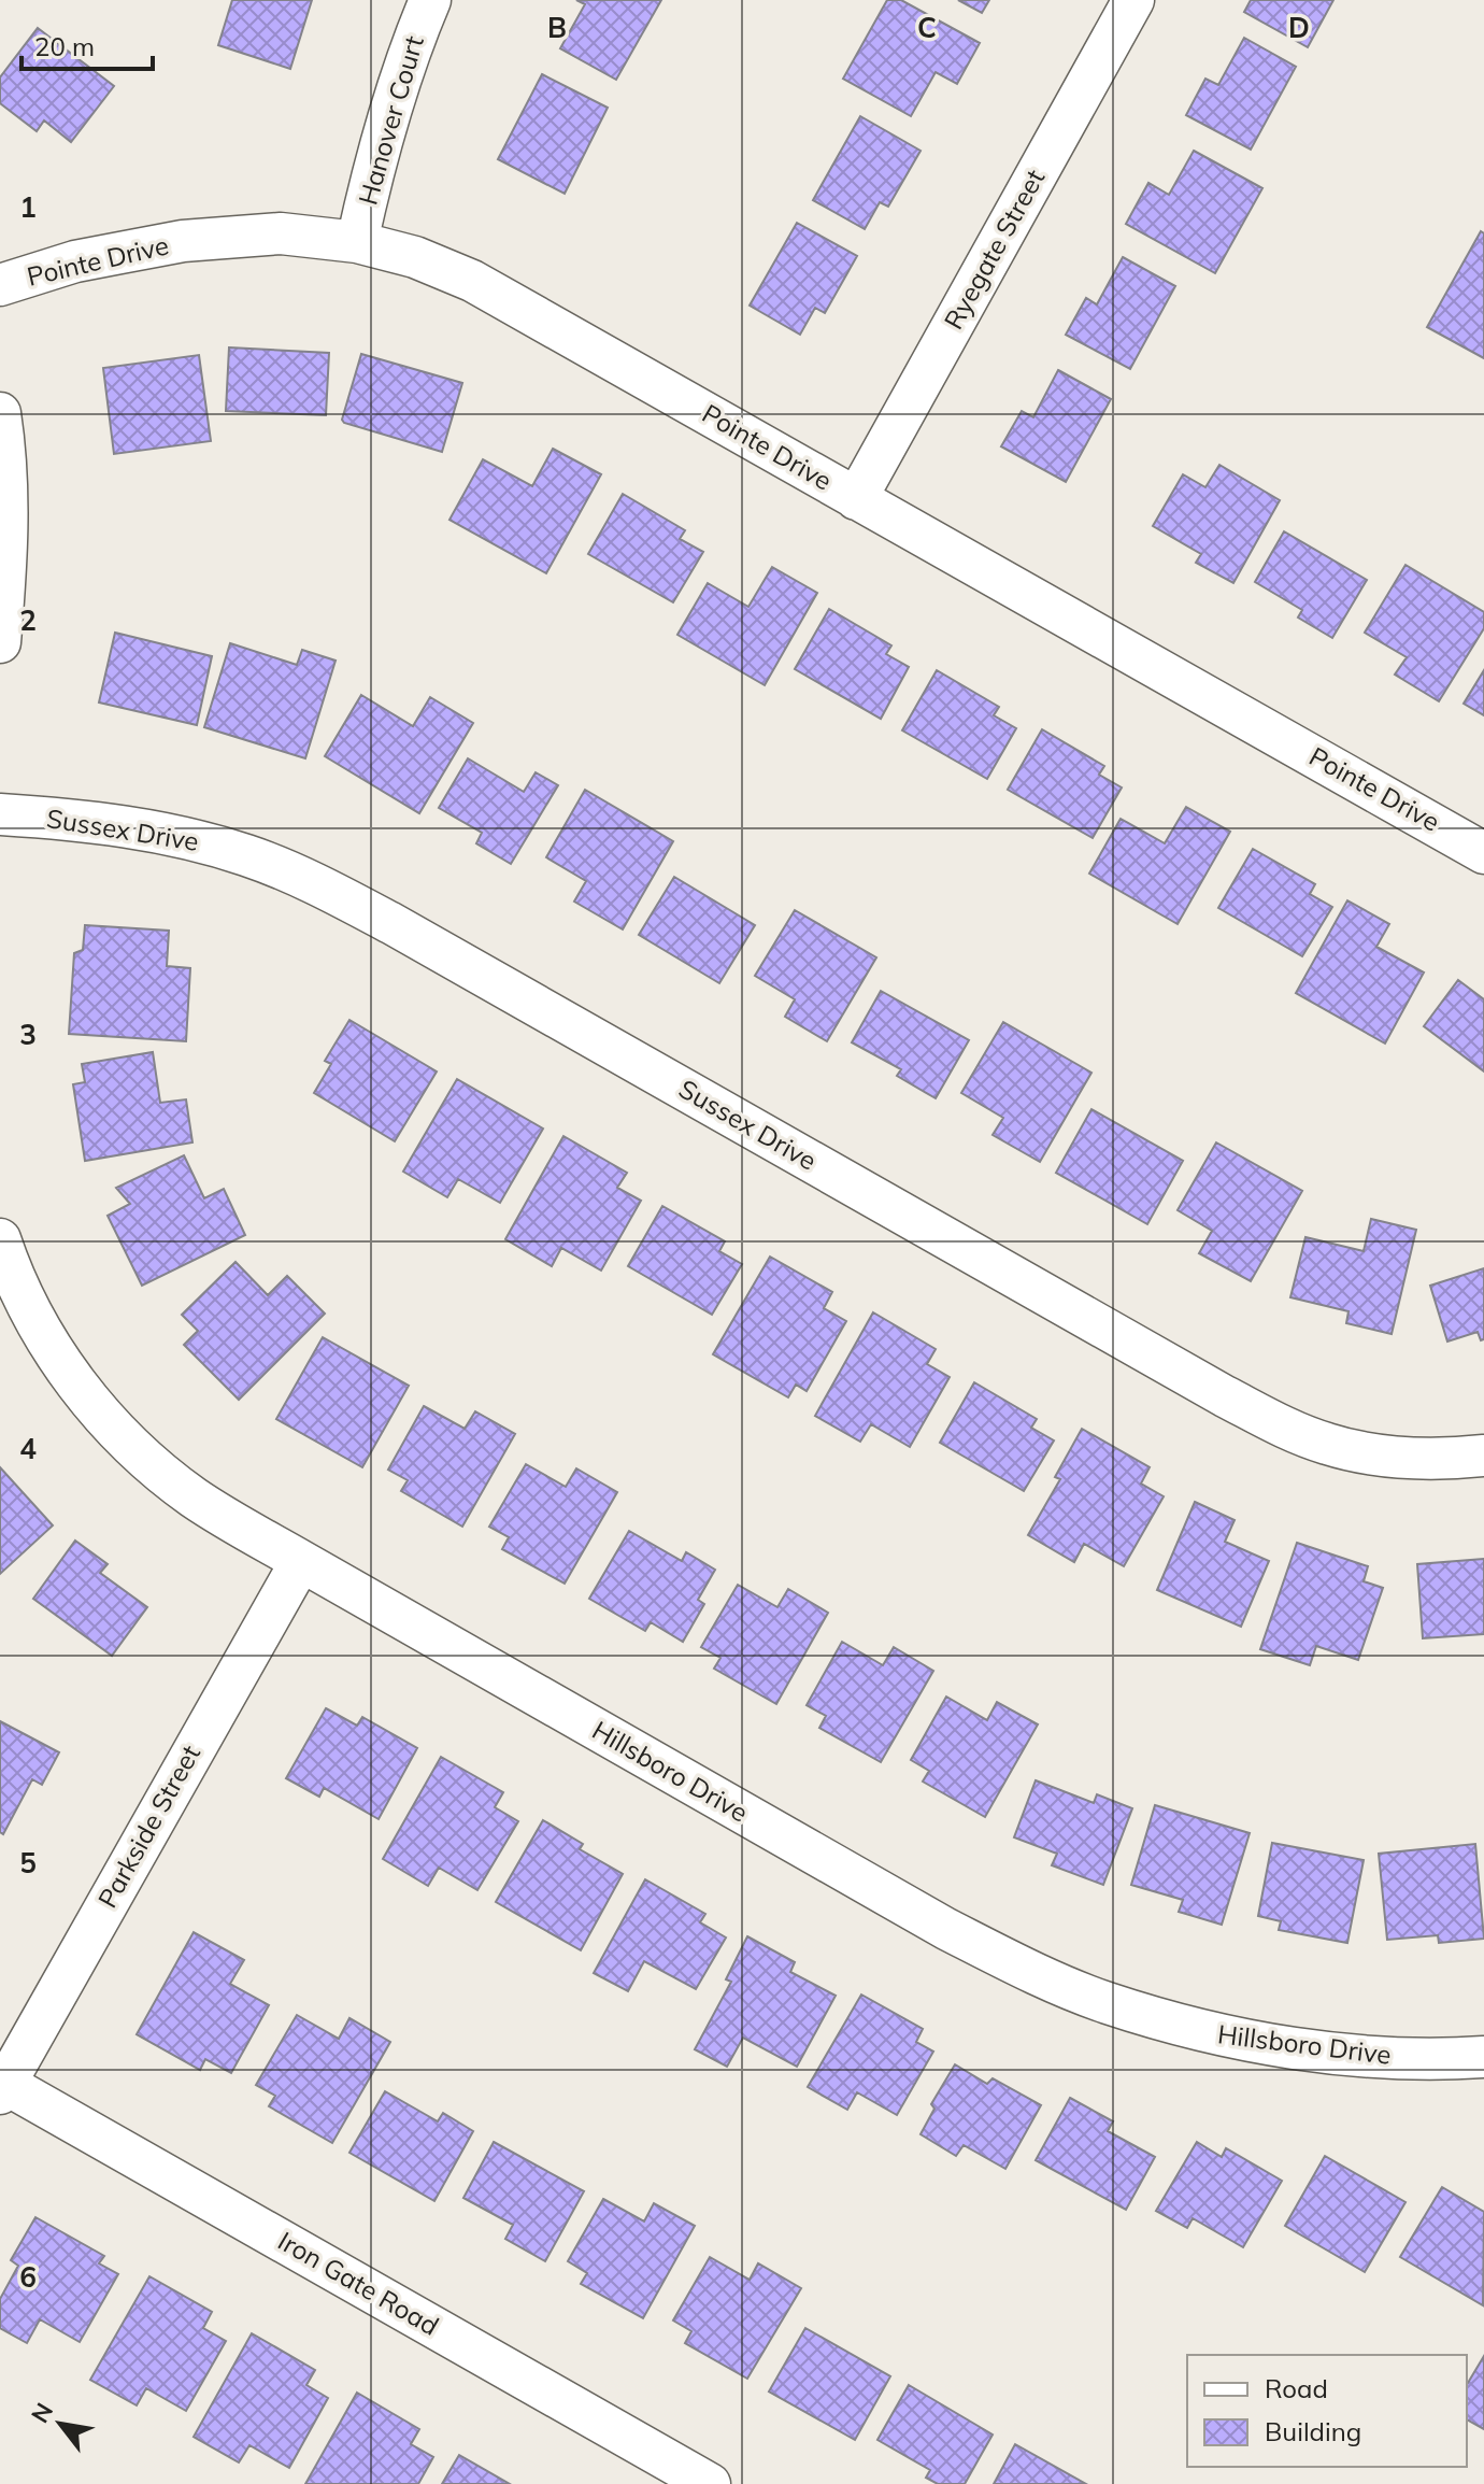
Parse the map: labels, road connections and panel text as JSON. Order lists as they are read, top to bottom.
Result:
{
  "streets": {
    "street": [
      "Hanover Court",
      "Ryegate Street",
      "Pointe Drive",
      "Sussex Drive",
      "Hillsboro Drive",
      "Parkside Street",
      "Iron Gate Road"
    ]
  },
  "crossings": [
    ["Hanover Court", "Pointe Drive"],
    ["Ryegate Street", "Pointe Drive"],
    ["Hillsboro Drive", "Parkside Street"],
    ["Parkside Street", "Iron Gate Road"]
  ],
  "legend": ["Road", "Building"],
  "scale_bar": "20 m",
  "north": "top left",
  "grid": {
    "columns": ["B", "C", "D"],
    "rows": [
      "1",
      "2",
      "3",
      "4",
      "5",
      "6"
    ]
  }
}
